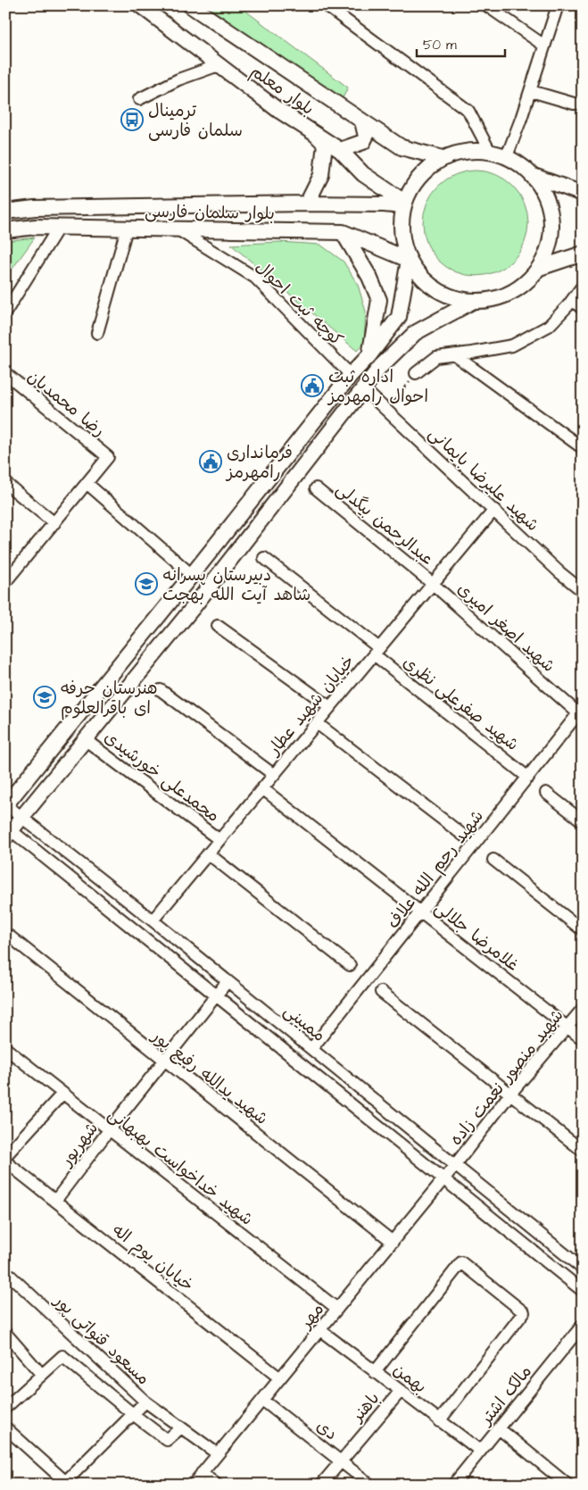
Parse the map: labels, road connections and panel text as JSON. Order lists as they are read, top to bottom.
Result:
{
  "streets": {
    "main road": ["بلوار معلم", "بلوار سلمان فارسی"],
    "street": [
      "کوچه ثبت احوال",
      "رضا محمدیان",
      "شهید علیرضا بایمانی",
      "عبدالرحمن بیگدلی",
      "شهید اصغر امیری",
      "شهید صفرعلی نظری",
      "خیابان شهید عطار",
      "محمدعلی خورشیدی",
      "شهید رحم الله علاف",
      "غلامرضا جلالی",
      "ممبینی",
      "شهید یدالله رفیع پور",
      "شهید منصور نعمت زاده",
      "شهریور",
      "شهید خداخواست بهبهانی",
      "خیابان یوم اله",
      "مهر",
      "مسعود قنواتی پور",
      "بهمن",
      "مالک اشتر",
      "باهنر",
      "دی"
    ]
  },
  "crossings": [
    ["بلوار معلم", "بلوار سلمان فارسی"],
    ["بلوار سلمان فارسی", "کوچه ثبت احوال"],
    ["شهید علیرضا بایمانی", "خیابان شهید عطار"],
    ["عبدالرحمن بیگدلی", "شهید اصغر امیری"],
    ["عبدالرحمن بیگدلی", "خیابان شهید عطار"],
    ["شهید اصغر امیری", "خیابان شهید عطار"],
    ["شهید اصغر امیری", "شهید رحم الله علاف"],
    ["شهید صفرعلی نظری", "خیابان شهید عطار"],
    ["شهید صفرعلی نظری", "شهید رحم الله علاف"],
    ["خیابان شهید عطار", "محمدعلی خورشیدی"],
    ["خیابان شهید عطار", "غلامرضا جلالی"],
    ["خیابان شهید عطار", "ممبینی"],
    ["شهید رحم الله علاف", "غلامرضا جلالی"],
    ["شهید رحم الله علاف", "ممبینی"],
    ["غلامرضا جلالی", "شهید منصور نعمت زاده"],
    ["ممبینی", "شهید منصور نعمت زاده"],
    ["ممبینی", "شهریور"],
    ["ممبینی", "مهر"],
    ["شهید یدالله رفیع پور", "شهریور"],
    ["شهید یدالله رفیع پور", "مهر"],
    ["شهید منصور نعمت زاده", "مهر"],
    ["شهریور", "شهید خداخواست بهبهانی"],
    ["شهریور", "خیابان یوم اله"],
    ["شهید خداخواست بهبهانی", "مهر"],
    ["خیابان یوم اله", "مهر"],
    ["مهر", "مسعود قنواتی پور"],
    ["مهر", "بهمن"],
    ["مهر", "دی"],
    ["بهمن", "مالک اشتر"],
    ["بهمن", "باهنر"],
    ["باهنر", "دی"]
  ],
  "places": {
    "bus stop": ["ترمینال سلمان فارسی"],
    "public building": ["اداره ثبت احوال رامهرمز", "فرمانداری رامهرمز"],
    "school or university": ["دبیرستان پسرانه شاهد آیت الله بهجت", "هنرستان حرفه ای باقرالعلوم"]
  },
  "scale_bar": "50 m"
}
